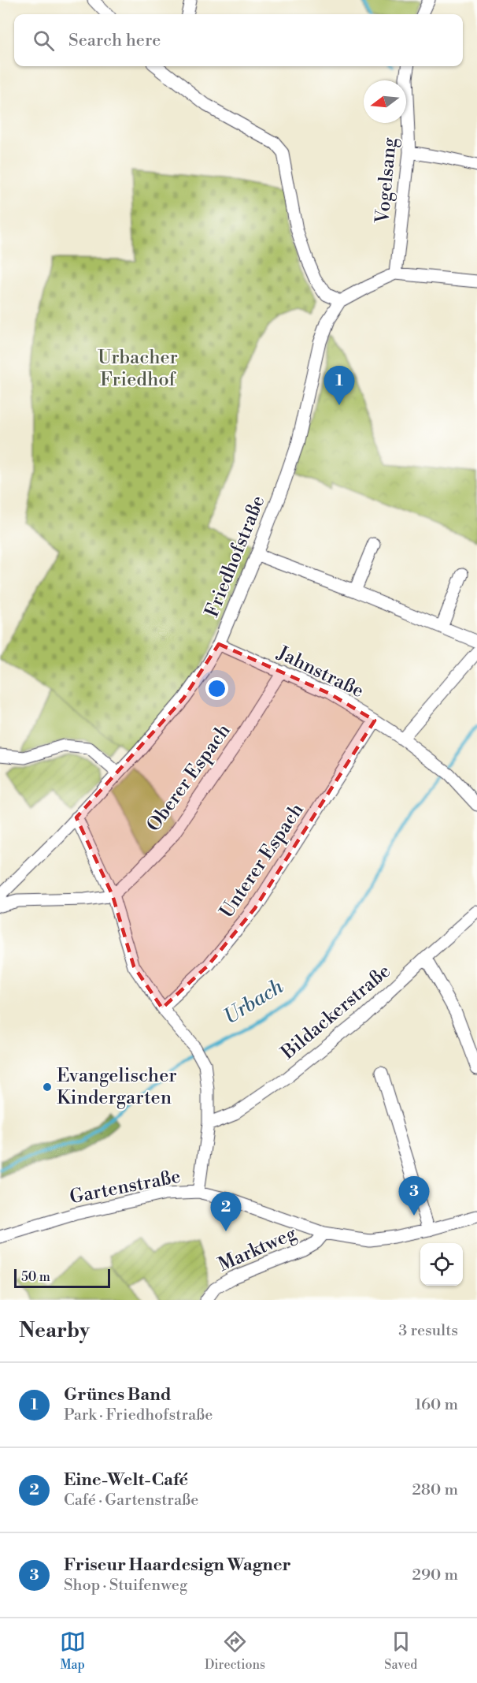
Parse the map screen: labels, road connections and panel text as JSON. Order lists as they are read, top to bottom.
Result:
{
  "streets": {
    "street": [
      "Vogelsang",
      "Friedhofstraße",
      "Jahnstraße",
      "Oberer Espach",
      "Unterer Espach",
      "Bildackerstraße",
      "Gartenstraße",
      "Marktweg"
    ]
  },
  "crossings": [
    ["Vogelsang", "Friedhofstraße"],
    ["Friedhofstraße", "Jahnstraße"],
    ["Jahnstraße", "Oberer Espach"],
    ["Jahnstraße", "Unterer Espach"],
    ["Gartenstraße", "Marktweg"]
  ],
  "water": ["Urbach"],
  "parks": ["Urbacher Friedhof"],
  "places": ["Evangelischer Kindergarten"],
  "scale_bar": "50 m",
  "north": "left",
  "page": {
    "search": "Search here",
    "pins": ["1", "3", "2"],
    "scale": "50 m",
    "heading": ["Nearby", "3 results"],
    "list": [
      {
        "mark": "1",
        "name": "Grünes Band",
        "note": "Park · Friedhofstraße",
        "value": "160 m"
      },
      {
        "mark": "2",
        "name": "Eine-Welt-Café",
        "note": "Café · Gartenstraße",
        "value": "280 m"
      },
      {
        "mark": "3",
        "name": "Friseur Haardesign Wagner",
        "note": "Shop · Stuifenweg",
        "value": "290 m"
      }
    ],
    "nav": ["Map", "Directions", "Saved"]
  }
}
